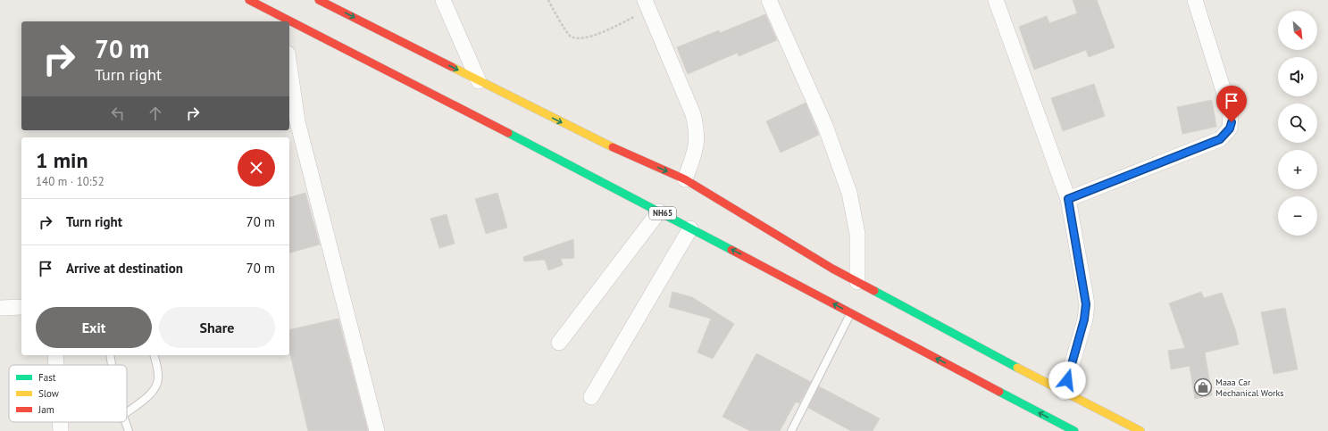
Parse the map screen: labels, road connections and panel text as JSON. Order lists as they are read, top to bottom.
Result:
{
  "streets": {
    "highway": ["NH65"]
  },
  "places": {
    "shop": ["Maaa Car Mechanical Works"]
  },
  "legend": ["Fast", "Slow", "Jam"],
  "north": "bottom right",
  "page": {
    "map_buttons": ["+", "−"],
    "turn": ["70 m", "Turn right"],
    "heading": ["1 min", "140 m · 10:52"],
    "list": [
      {
        "name": "Turn right",
        "value": "70 m"
      },
      {
        "name": "Arrive at destination",
        "value": "70 m"
      }
    ],
    "buttons": ["Exit", "Share"]
  }
}
